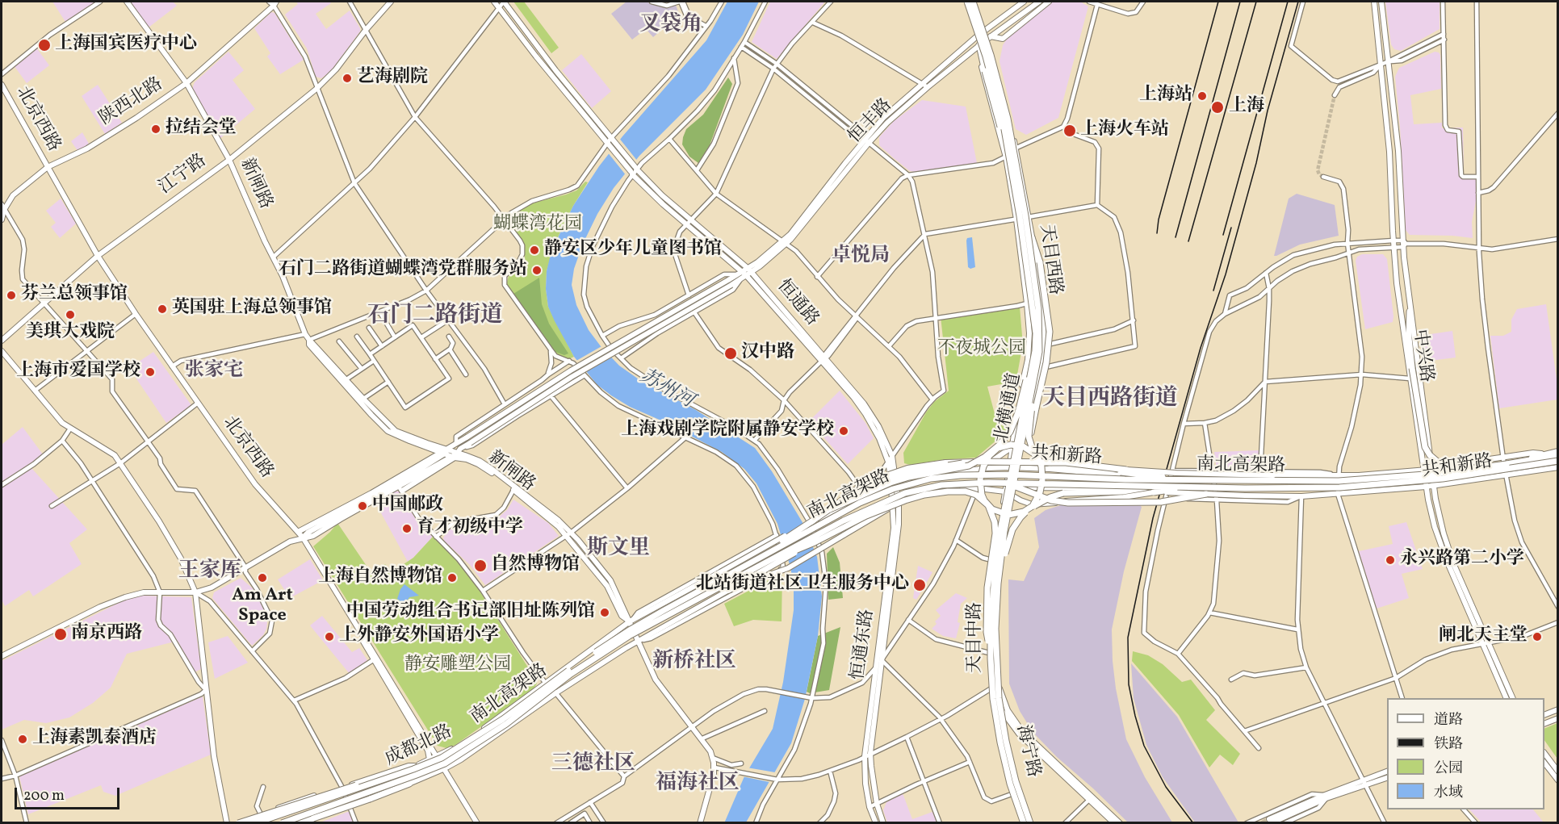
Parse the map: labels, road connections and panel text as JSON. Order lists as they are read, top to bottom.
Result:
{
  "streets": {
    "highway": ["北横通道", "南北高架路"],
    "main road": [
      "陕西北路",
      "北京西路",
      "恒丰路",
      "江宁路",
      "新闸路",
      "天目西路",
      "恒通路",
      "中兴路",
      "共和新路",
      "天目中路",
      "恒通东路",
      "成都北路",
      "海宁路"
    ]
  },
  "crossings": [
    ["陕西北路", "北京西路"],
    ["陕西北路", "新闸路"],
    ["北京西路", "江宁路"],
    ["北京西路", "成都北路"],
    ["恒丰路", "天目西路"],
    ["恒丰路", "恒通路"],
    ["江宁路", "新闸路"],
    ["新闸路", "成都北路"],
    ["天目西路", "北横通道"],
    ["天目西路", "共和新路"],
    ["天目西路", "天目中路"],
    ["天目西路", "成都北路"],
    ["恒通路", "共和新路"],
    ["恒通路", "恒通东路"],
    ["中兴路", "共和新路"],
    ["北横通道", "天目中路"],
    ["北横通道", "海宁路"],
    ["共和新路", "南北高架路"],
    ["共和新路", "天目中路"],
    ["共和新路", "恒通东路"],
    ["共和新路", "成都北路"],
    ["天目中路", "海宁路"],
    ["恒通东路", "成都北路"]
  ],
  "districts": [
    "叉袋角",
    "卓悦局",
    "石门二路街道",
    "张家宅",
    "天目西路街道",
    "斯文里",
    "王家厍",
    "新桥社区",
    "三德社区",
    "福海社区"
  ],
  "water": ["苏州河"],
  "parks": ["蝴蝶湾花园", "不夜城公园", "静安雕塑公园"],
  "places": [
    "上海国宾医疗中心",
    "艺海剧院",
    "上海站",
    "上海",
    "拉结会堂",
    "上海火车站",
    "静安区少年儿童图书馆",
    "石门二路街道蝴蝶湾党群服务站",
    "芬兰总领事馆",
    "英国驻上海总领事馆",
    "美琪大戏院",
    "汉中路",
    "上海市爱国学校",
    "上海戏剧学院附属静安学校",
    "中国邮政",
    "育才初级中学",
    "永兴路第二小学",
    "自然博物馆",
    "Am Art Space",
    "上海自然博物馆",
    "北站街道社区卫生服务中心",
    "中国劳动组合书记部旧址陈列馆",
    "南京西路",
    "上外静安外国语小学",
    "闸北天主堂",
    "上海素凯泰酒店"
  ],
  "legend": [
    "道路",
    "铁路",
    "公园",
    "水域"
  ],
  "scale_bar": "200 m"
}
